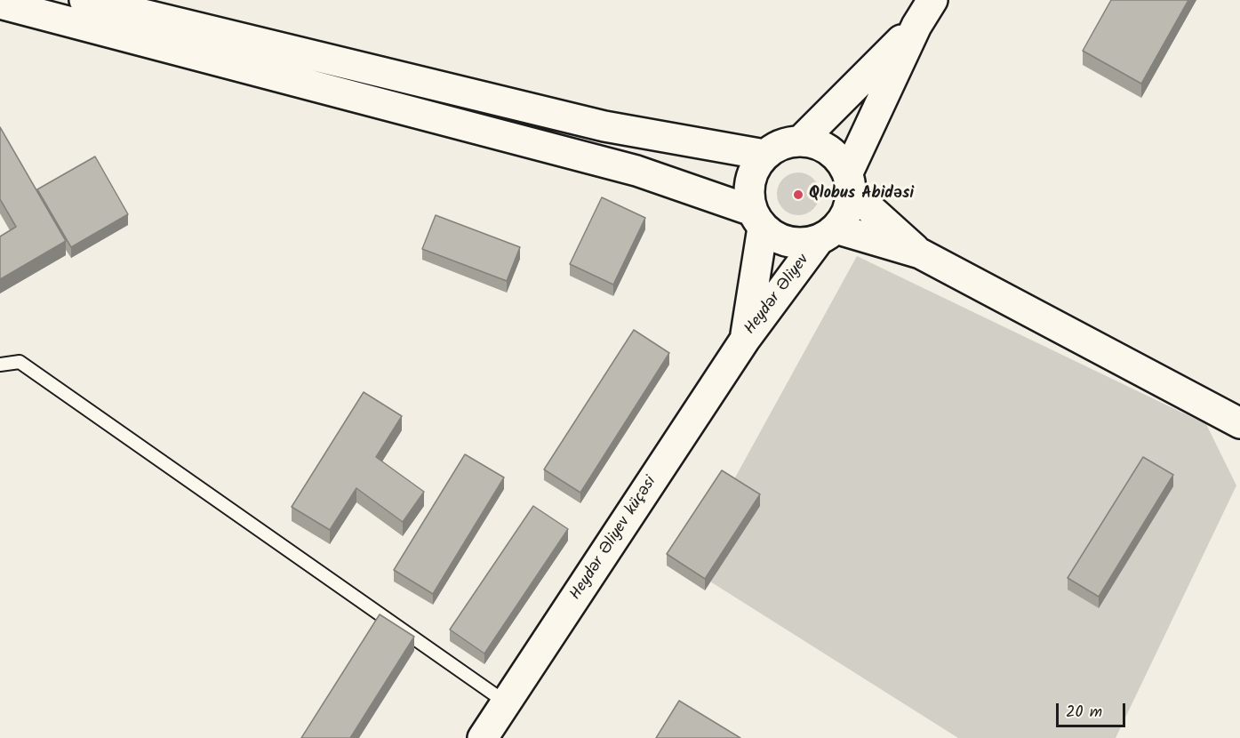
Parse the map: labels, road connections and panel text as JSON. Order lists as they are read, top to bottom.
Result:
{
  "streets": {
    "main road": ["Heydər Əliyev", "Heydər Əliyev küçəsi"]
  },
  "crossings": [
    ["Heydər Əliyev", "Heydər Əliyev küçəsi"]
  ],
  "places": ["Qlobus Abidəsi"],
  "scale_bar": "20 m"
}
